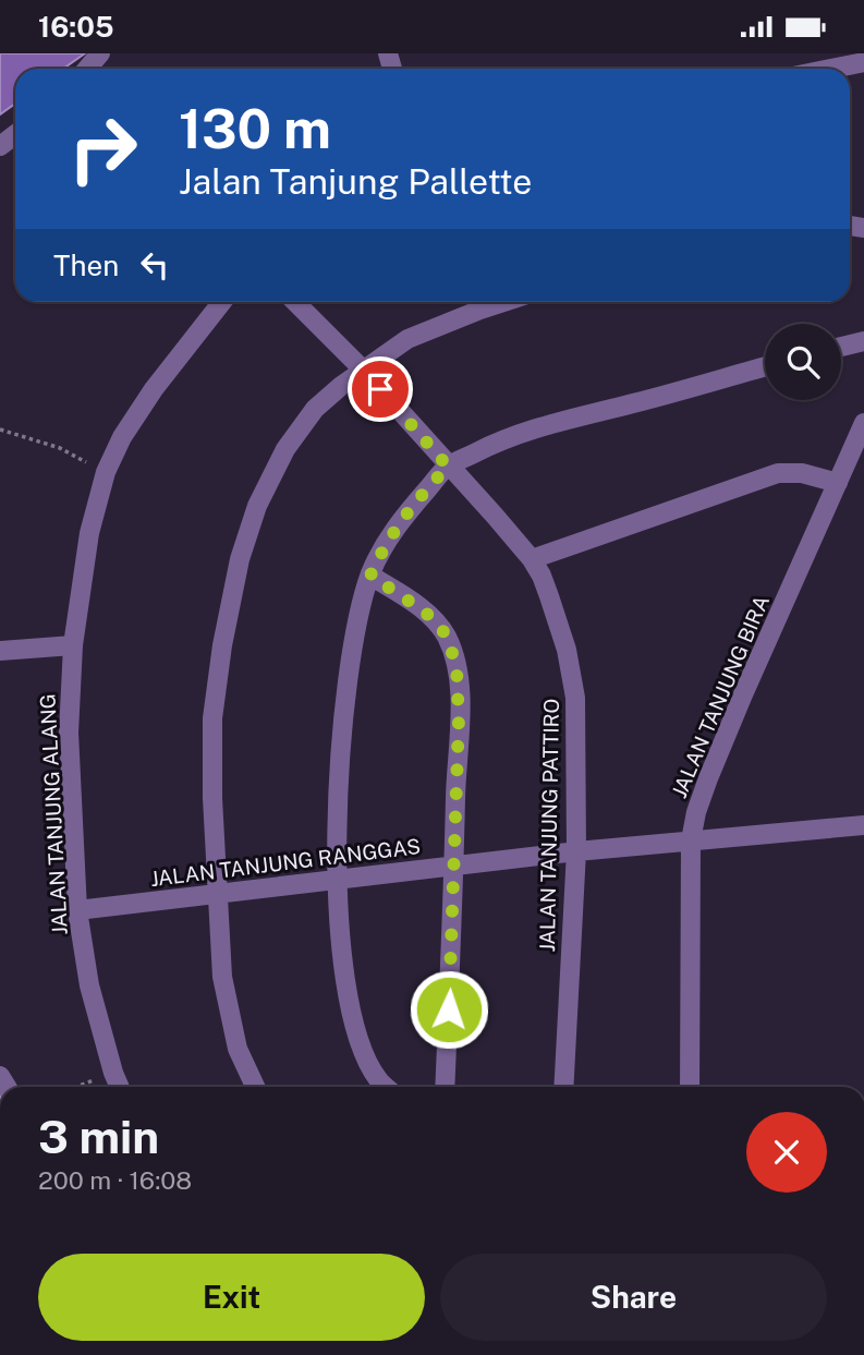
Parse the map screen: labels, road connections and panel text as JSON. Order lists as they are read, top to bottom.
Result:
{
  "streets": {
    "street": [
      "JALAN TANJUNG BIRA",
      "JALAN TANJUNG ALANG",
      "JALAN TANJUNG PATTIRO",
      "JALAN TANJUNG RANGGAS"
    ]
  },
  "crossings": [
    ["JALAN TANJUNG BIRA", "JALAN TANJUNG RANGGAS"],
    ["JALAN TANJUNG ALANG", "JALAN TANJUNG RANGGAS"],
    ["JALAN TANJUNG PATTIRO", "JALAN TANJUNG RANGGAS"]
  ],
  "page": {
    "status": "16:05",
    "turn": ["130 m", "Jalan Tanjung Pallette"],
    "then": "Then",
    "heading": ["3 min", "200 m · 16:08"],
    "buttons": ["Exit", "Share"]
  }
}
